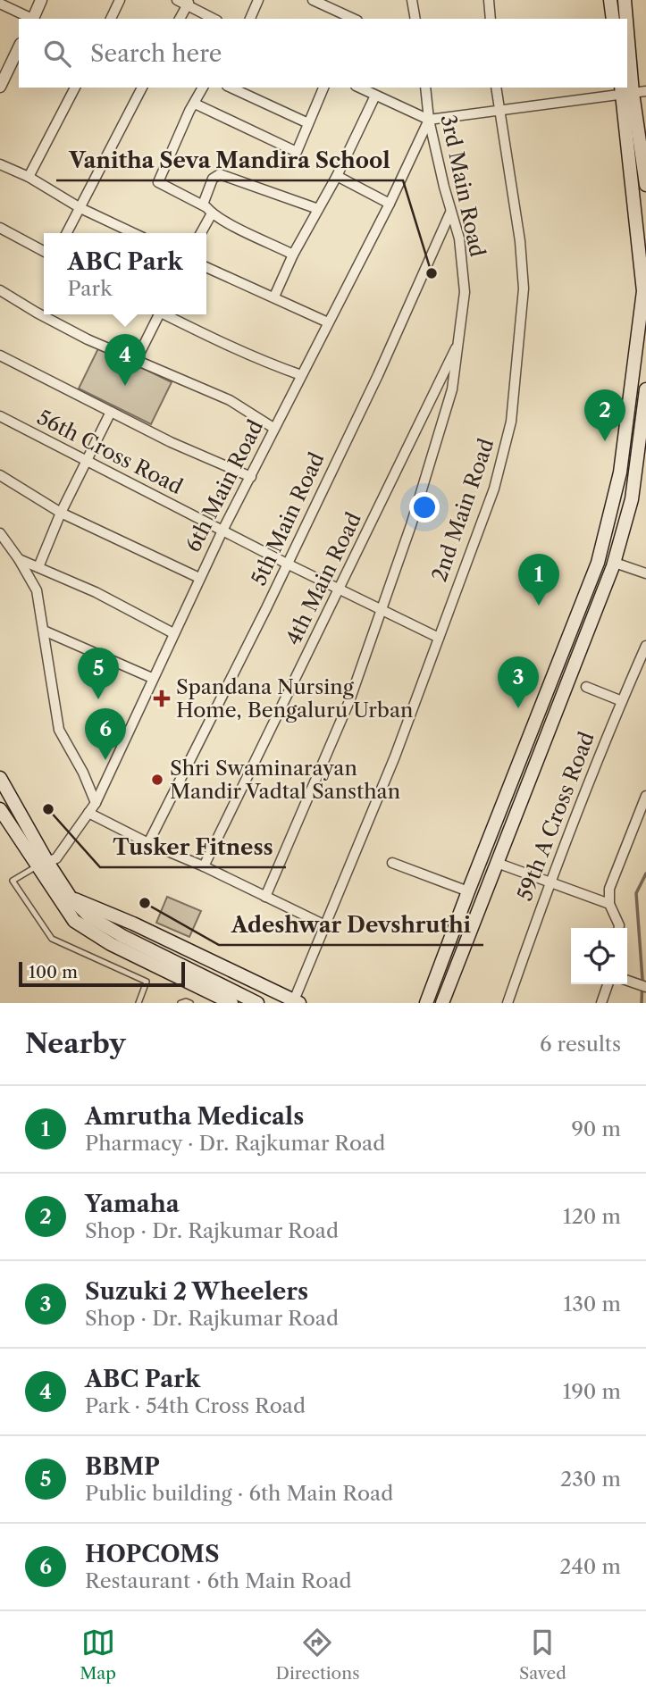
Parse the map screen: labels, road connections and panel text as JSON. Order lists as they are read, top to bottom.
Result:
{
  "streets": {
    "street": [
      "3rd Main Road",
      "56th Cross Road",
      "6th Main Road",
      "2nd Main Road",
      "5th Main Road",
      "4th Main Road",
      "59th A Cross Road"
    ]
  },
  "crossings": [
    ["3rd Main Road", "56th Cross Road"],
    ["3rd Main Road", "6th Main Road"],
    ["3rd Main Road", "5th Main Road"],
    ["3rd Main Road", "4th Main Road"],
    ["56th Cross Road", "6th Main Road"],
    ["56th Cross Road", "2nd Main Road"],
    ["56th Cross Road", "5th Main Road"],
    ["56th Cross Road", "4th Main Road"]
  ],
  "places": {
    "other": [
      "Vanitha Seva Mandira School",
      "Shri Swaminarayan Mandir Vadtal Sansthan",
      "Tusker Fitness",
      "Adeshwar Devshruthi"
    ],
    "health": ["Spandana Nursing Home, Bengaluru Urban"]
  },
  "scale_bar": "100 m",
  "page": {
    "search": "Search here",
    "popup": ["ABC Park", "Park"],
    "pins": [
      "4",
      "2",
      "1",
      "5",
      "3",
      "6"
    ],
    "scale": "100 m",
    "heading": ["Nearby", "6 results"],
    "list": [
      {
        "mark": "1",
        "name": "Amrutha Medicals",
        "note": "Pharmacy · Dr. Rajkumar Road",
        "value": "90 m"
      },
      {
        "mark": "2",
        "name": "Yamaha",
        "note": "Shop · Dr. Rajkumar Road",
        "value": "120 m"
      },
      {
        "mark": "3",
        "name": "Suzuki 2 Wheelers",
        "note": "Shop · Dr. Rajkumar Road",
        "value": "130 m"
      },
      {
        "mark": "4",
        "name": "ABC Park",
        "note": "Park · 54th Cross Road",
        "value": "190 m"
      },
      {
        "mark": "5",
        "name": "BBMP",
        "note": "Public building · 6th Main Road",
        "value": "230 m"
      },
      {
        "mark": "6",
        "name": "HOPCOMS",
        "note": "Restaurant · 6th Main Road",
        "value": "240 m"
      }
    ],
    "nav": ["Map", "Directions", "Saved"]
  }
}
